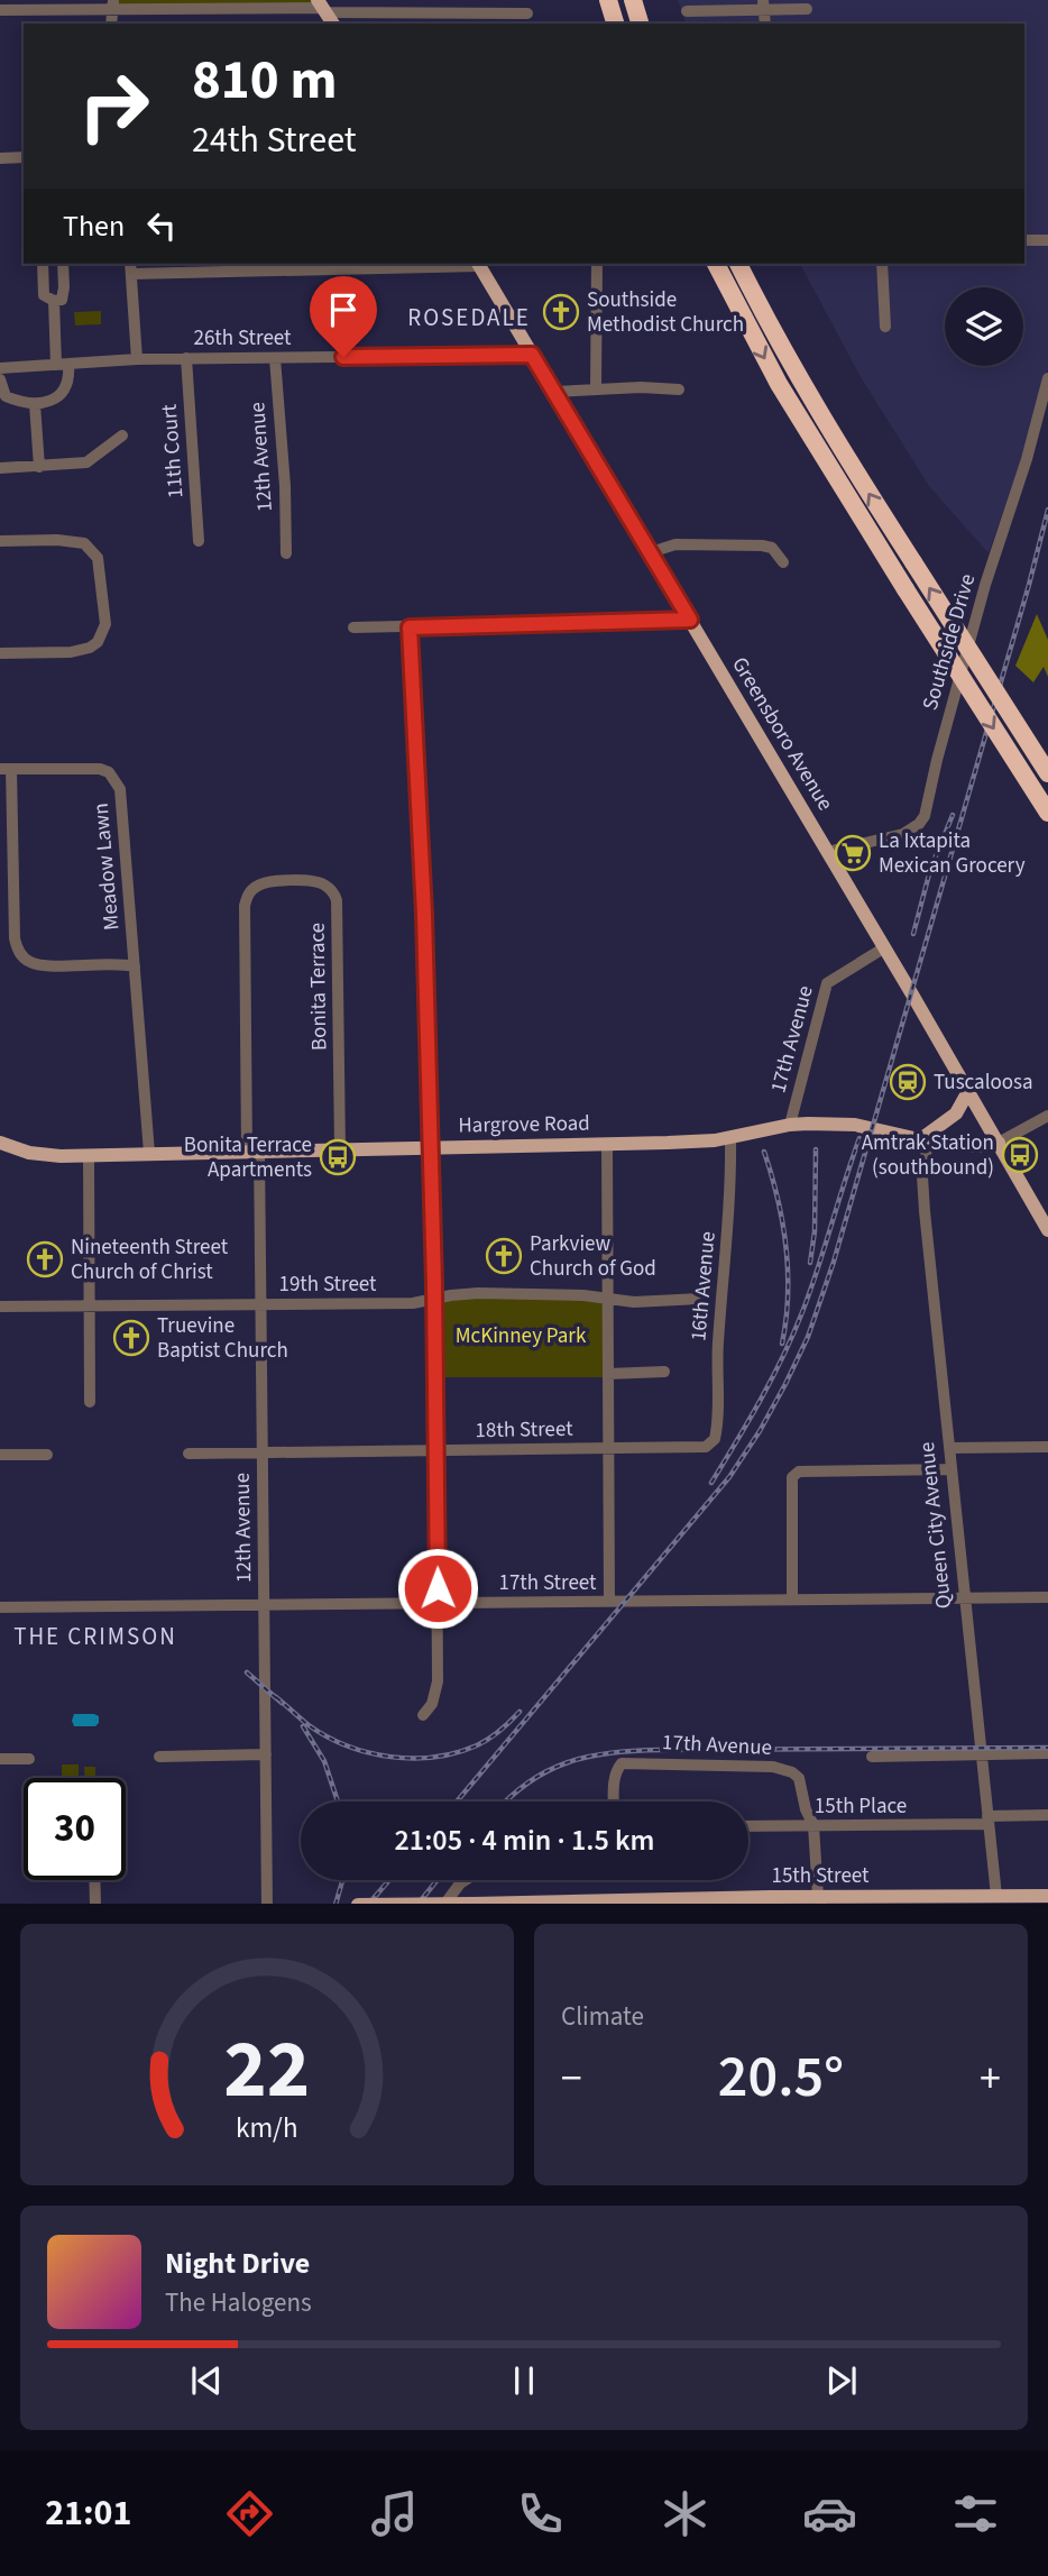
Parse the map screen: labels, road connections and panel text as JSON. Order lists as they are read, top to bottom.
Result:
{
  "streets": {
    "main road": ["Greensboro Avenue", "Hargrove Road", "15th Street"],
    "street": [
      "26th Street",
      "11th Court",
      "12th Avenue",
      "Southside Drive",
      "Meadow Lawn",
      "Bonita Terrace",
      "17th Avenue",
      "19th Street",
      "16th Avenue",
      "18th Street",
      "Queen City Avenue",
      "17th Street",
      "15th Place"
    ]
  },
  "crossings": [
    ["26th Street", "11th Court"],
    ["26th Street", "12th Avenue"],
    ["26th Street", "Greensboro Avenue"],
    ["12th Avenue", "Bonita Terrace"],
    ["12th Avenue", "Hargrove Road"],
    ["12th Avenue", "19th Street"],
    ["12th Avenue", "18th Street"],
    ["12th Avenue", "17th Street"],
    ["Southside Drive", "Greensboro Avenue"],
    ["Greensboro Avenue", "17th Avenue"],
    ["Greensboro Avenue", "Hargrove Road"],
    ["Meadow Lawn", "Hargrove Road"],
    ["Bonita Terrace", "Hargrove Road"],
    ["17th Avenue", "Hargrove Road"],
    ["17th Avenue", "15th Place"],
    ["17th Avenue", "15th Street"],
    ["Hargrove Road", "16th Avenue"],
    ["Hargrove Road", "Queen City Avenue"],
    ["16th Avenue", "18th Street"],
    ["Queen City Avenue", "17th Street"],
    ["Queen City Avenue", "15th Place"],
    ["Queen City Avenue", "15th Street"]
  ],
  "districts": ["ROSEDALE", "THE CRIMSON"],
  "parks": ["McKinney Park"],
  "places": {
    "church": [
      "Southside Methodist Church",
      "Parkview Church of God",
      "Nineteenth Street Church of Christ",
      "Truevine Baptist Church"
    ],
    "supermarket": ["La Ixtapita Mexican Grocery"],
    "station": ["Tuscaloosa"],
    "bus stop": ["Amtrak Station (southbound)", "Bonita Terrace Apartments"]
  },
  "page": {
    "turn": ["810 m", "24th Street"],
    "then": "Then",
    "limit": "30",
    "trip": "21:05 · 4 min · 1.5 km",
    "tile": "Climate",
    "heat": ["−", "20.5°", "+"],
    "song": ["Night Drive", "The Halogens"],
    "tabs": "21:01",
    "gauge": ["22", "km/h"]
  }
}
